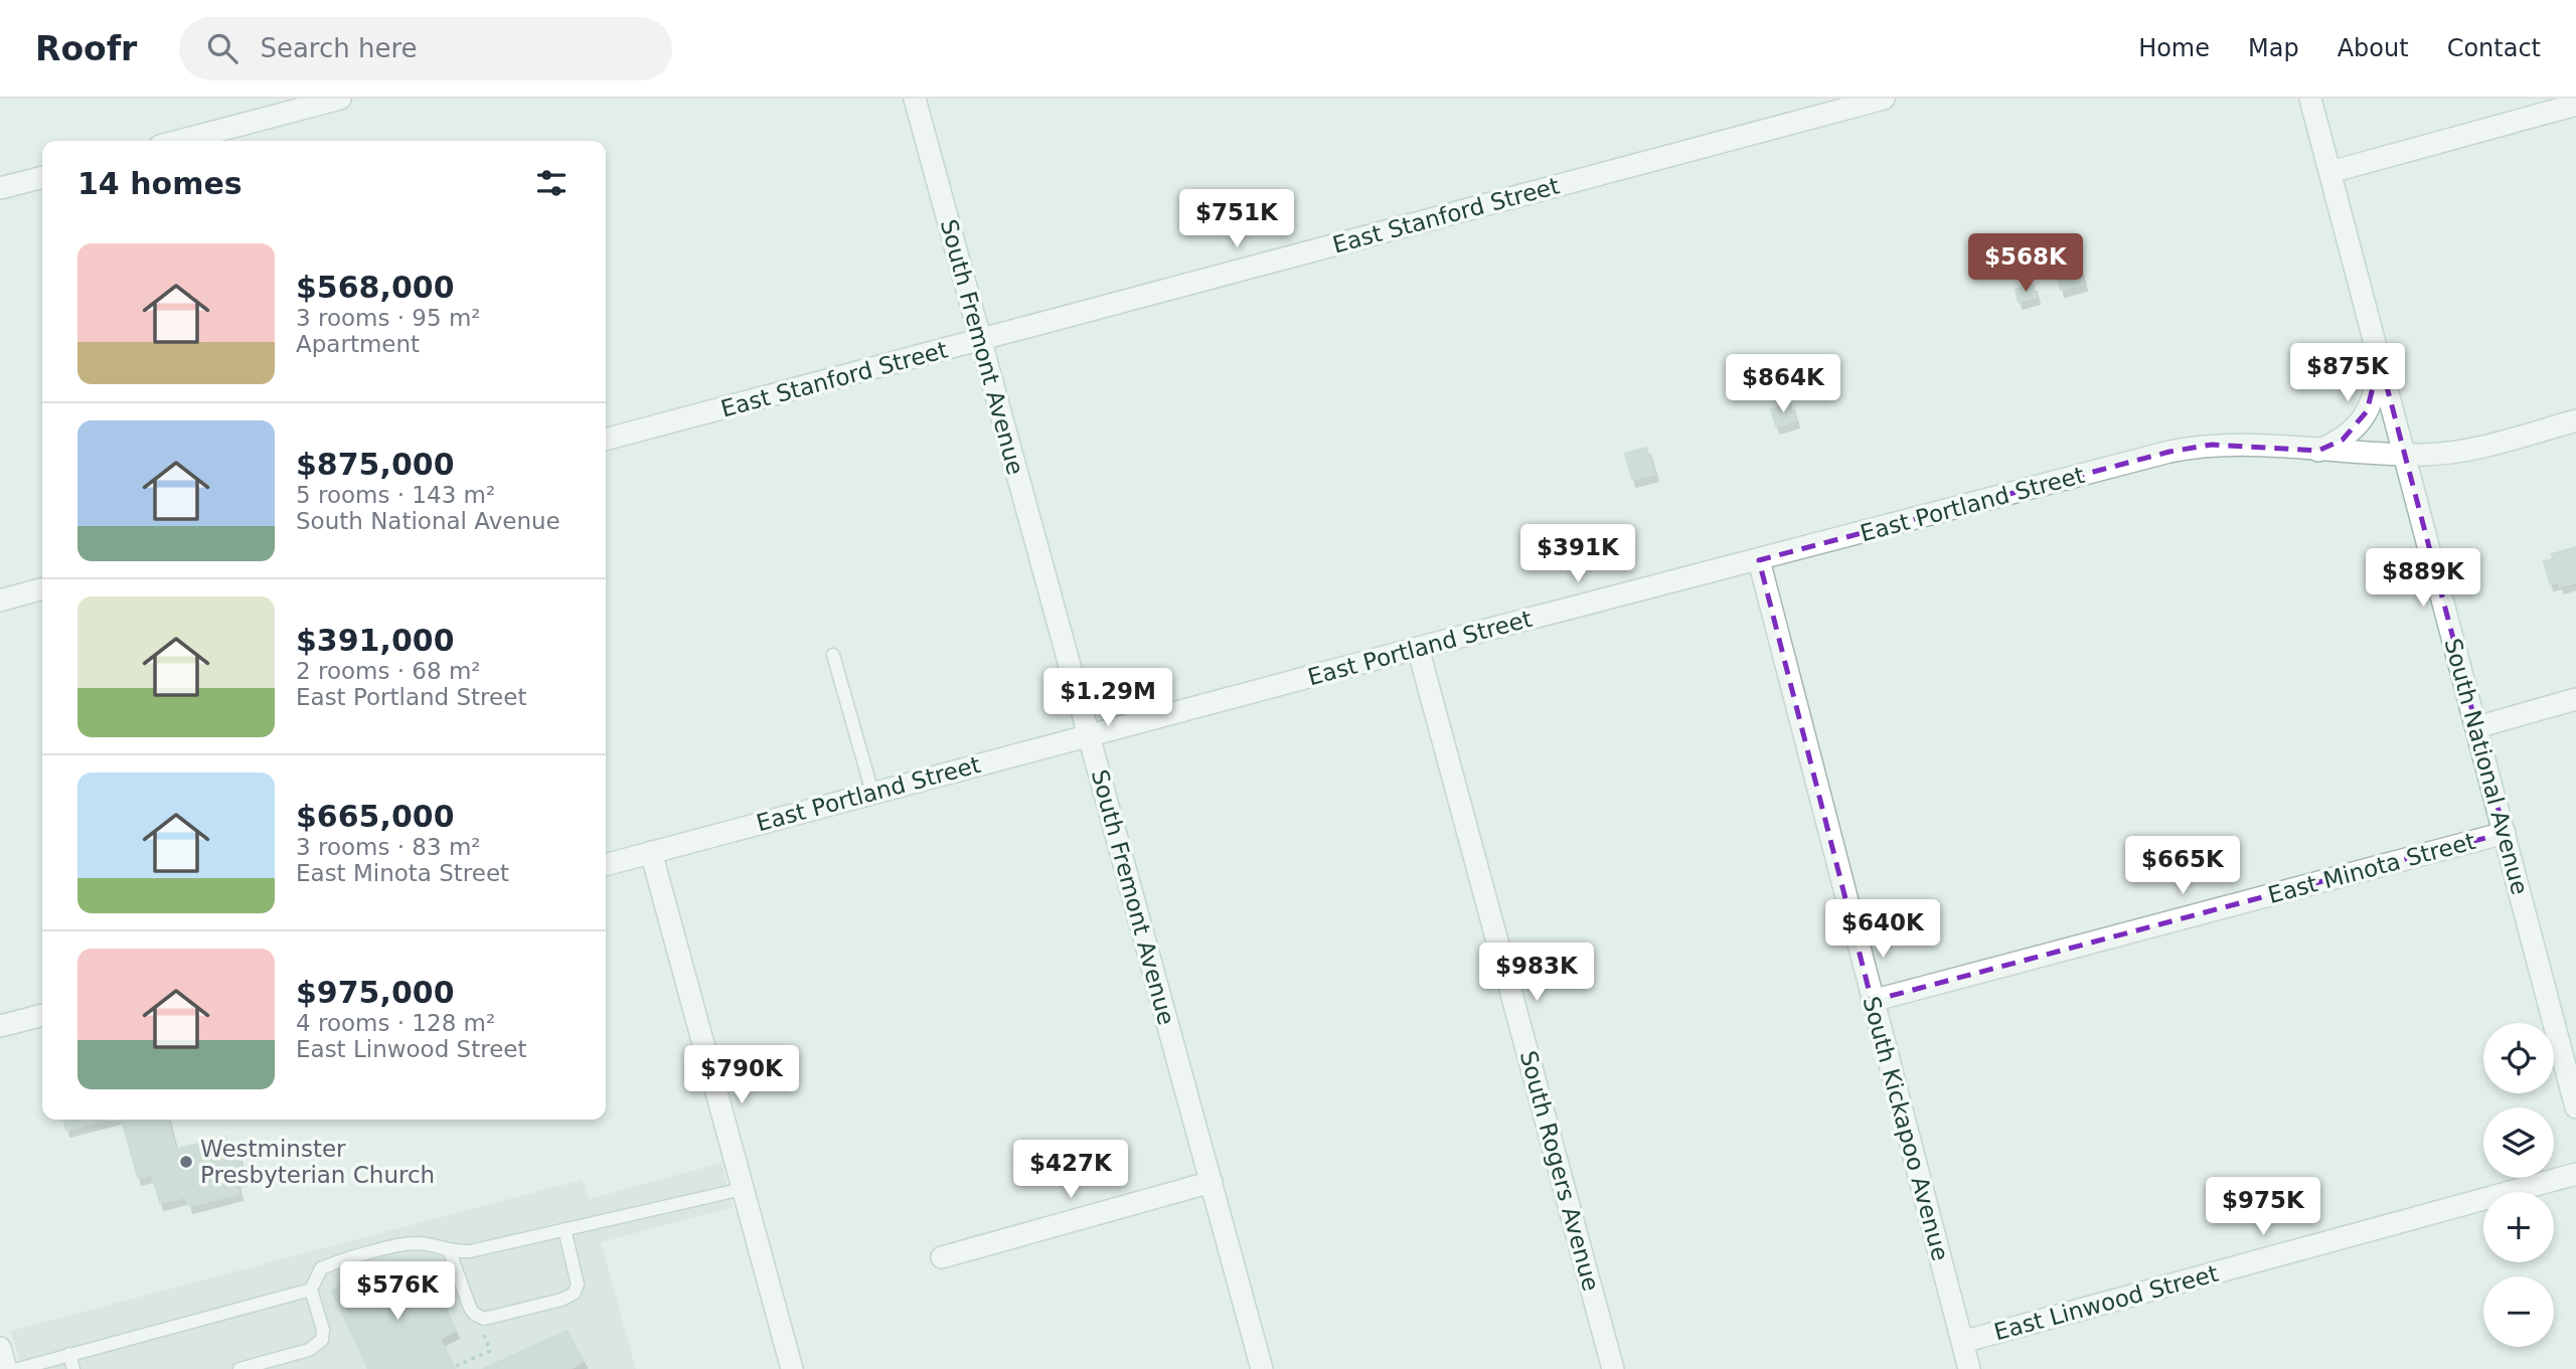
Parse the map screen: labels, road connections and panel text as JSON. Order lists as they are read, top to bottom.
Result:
{
  "streets": {
    "street": [
      "East Stanford Street",
      "South Fremont Avenue",
      "East Portland Street",
      "South National Avenue",
      "East Minota Street",
      "South Kickapoo Avenue",
      "South Rogers Avenue",
      "East Linwood Street"
    ]
  },
  "crossings": [
    ["East Stanford Street", "South Fremont Avenue"],
    ["South Fremont Avenue", "East Portland Street"],
    ["East Portland Street", "South National Avenue"],
    ["East Portland Street", "South Kickapoo Avenue"],
    ["East Portland Street", "South Rogers Avenue"],
    ["South National Avenue", "East Minota Street"],
    ["East Minota Street", "South Kickapoo Avenue"],
    ["South Kickapoo Avenue", "East Linwood Street"]
  ],
  "places": ["Westminster Presbyterian Church"],
  "page": {
    "header": "Roofr",
    "search": "Search here",
    "nav": [
      "Home",
      "Map",
      "About",
      "Contact"
    ],
    "heading": "14 homes",
    "price": [
      "$751K",
      "$568K",
      "$875K",
      "$864K",
      "$391K",
      "$889K",
      "$1.29M",
      "$665K",
      "$640K",
      "$983K",
      "$790K",
      "$427K",
      "$975K",
      "$576K"
    ],
    "list": [
      {
        "name": "$568,000",
        "note": "3 rooms · 95 m² · Apartment"
      },
      {
        "name": "$875,000",
        "note": "5 rooms · 143 m² · South National Avenue"
      },
      {
        "name": "$391,000",
        "note": "2 rooms · 68 m² · East Portland Street"
      },
      {
        "name": "$665,000",
        "note": "3 rooms · 83 m² · East Minota Street"
      },
      {
        "name": "$975,000",
        "note": "4 rooms · 128 m² · East Linwood Street"
      }
    ],
    "map_buttons": ["+", "−"]
  }
}
